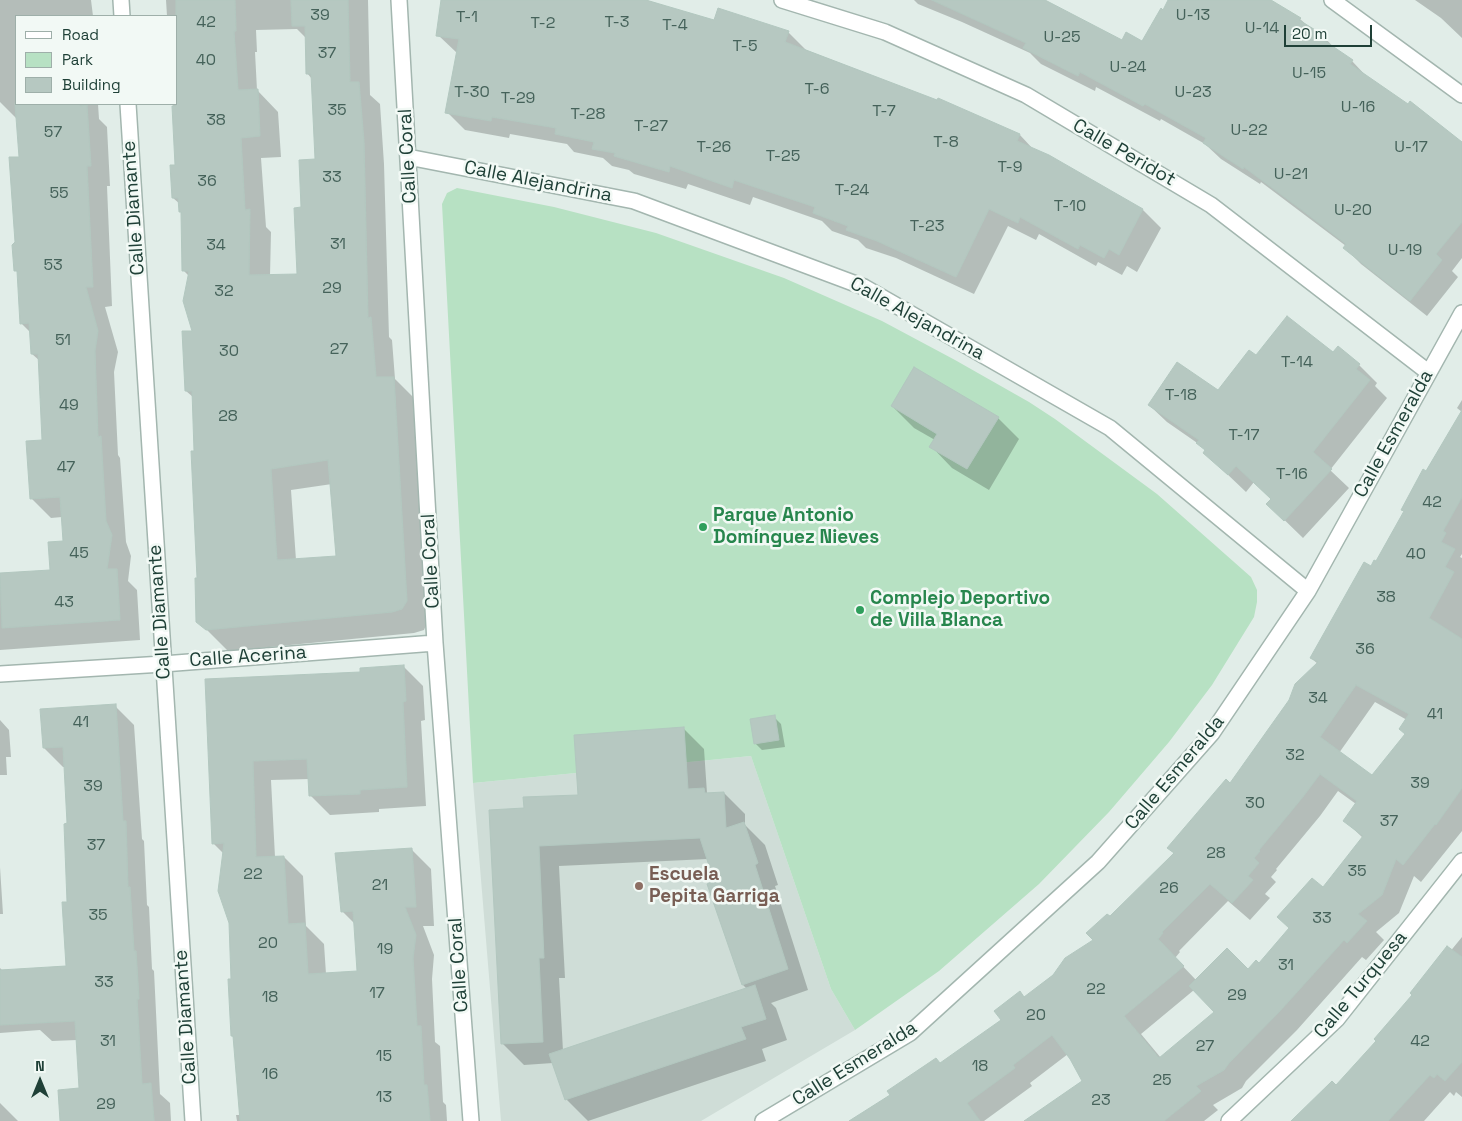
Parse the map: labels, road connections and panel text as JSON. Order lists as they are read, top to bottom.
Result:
{
  "streets": {
    "street": [
      "Calle Peridot",
      "Calle Coral",
      "Calle Alejandrina",
      "Calle Diamante",
      "Calle Esmeralda",
      "Calle Acerina",
      "Calle Turquesa"
    ]
  },
  "crossings": [
    ["Calle Peridot", "Calle Esmeralda"],
    ["Calle Coral", "Calle Alejandrina"],
    ["Calle Coral", "Calle Acerina"],
    ["Calle Alejandrina", "Calle Esmeralda"],
    ["Calle Diamante", "Calle Acerina"]
  ],
  "places": ["Parque Antonio Domínguez Nieves", "Complejo Deportivo de Villa Blanca", "Escuela Pepita Garriga"],
  "house_numbers": [
    "39",
    "U-13",
    "T-1",
    "42",
    "T-3",
    "T-2",
    "T-4",
    "U-14",
    "U-25",
    "T-5",
    "37",
    "40",
    "U-24",
    "U-15",
    "T-6",
    "T-30",
    "U-23",
    "T-29",
    "U-16",
    "35",
    "T-7",
    "T-28",
    "38",
    "T-27",
    "U-22",
    "57",
    "T-8",
    "T-26",
    "U-17",
    "T-25",
    "T-9",
    "U-21",
    "33",
    "36",
    "T-24",
    "55",
    "T-10",
    "U-20",
    "T-23",
    "31",
    "34",
    "U-19",
    "53",
    "29",
    "32",
    "51",
    "27",
    "30",
    "T-14",
    "T-18",
    "49",
    "28",
    "T-17",
    "47",
    "T-16",
    "42",
    "45",
    "40",
    "38",
    "43",
    "36",
    "34",
    "41",
    "41",
    "32",
    "39",
    "39",
    "30",
    "37",
    "37",
    "28",
    "35",
    "22",
    "21",
    "26",
    "35",
    "33",
    "20",
    "19",
    "31",
    "33",
    "22",
    "17",
    "29",
    "18",
    "20",
    "31",
    "42",
    "27",
    "15",
    "18",
    "16",
    "25",
    "13",
    "23",
    "29"
  ],
  "legend": ["Road", "Park", "Building"],
  "scale_bar": "20 m",
  "north": "top"
}
